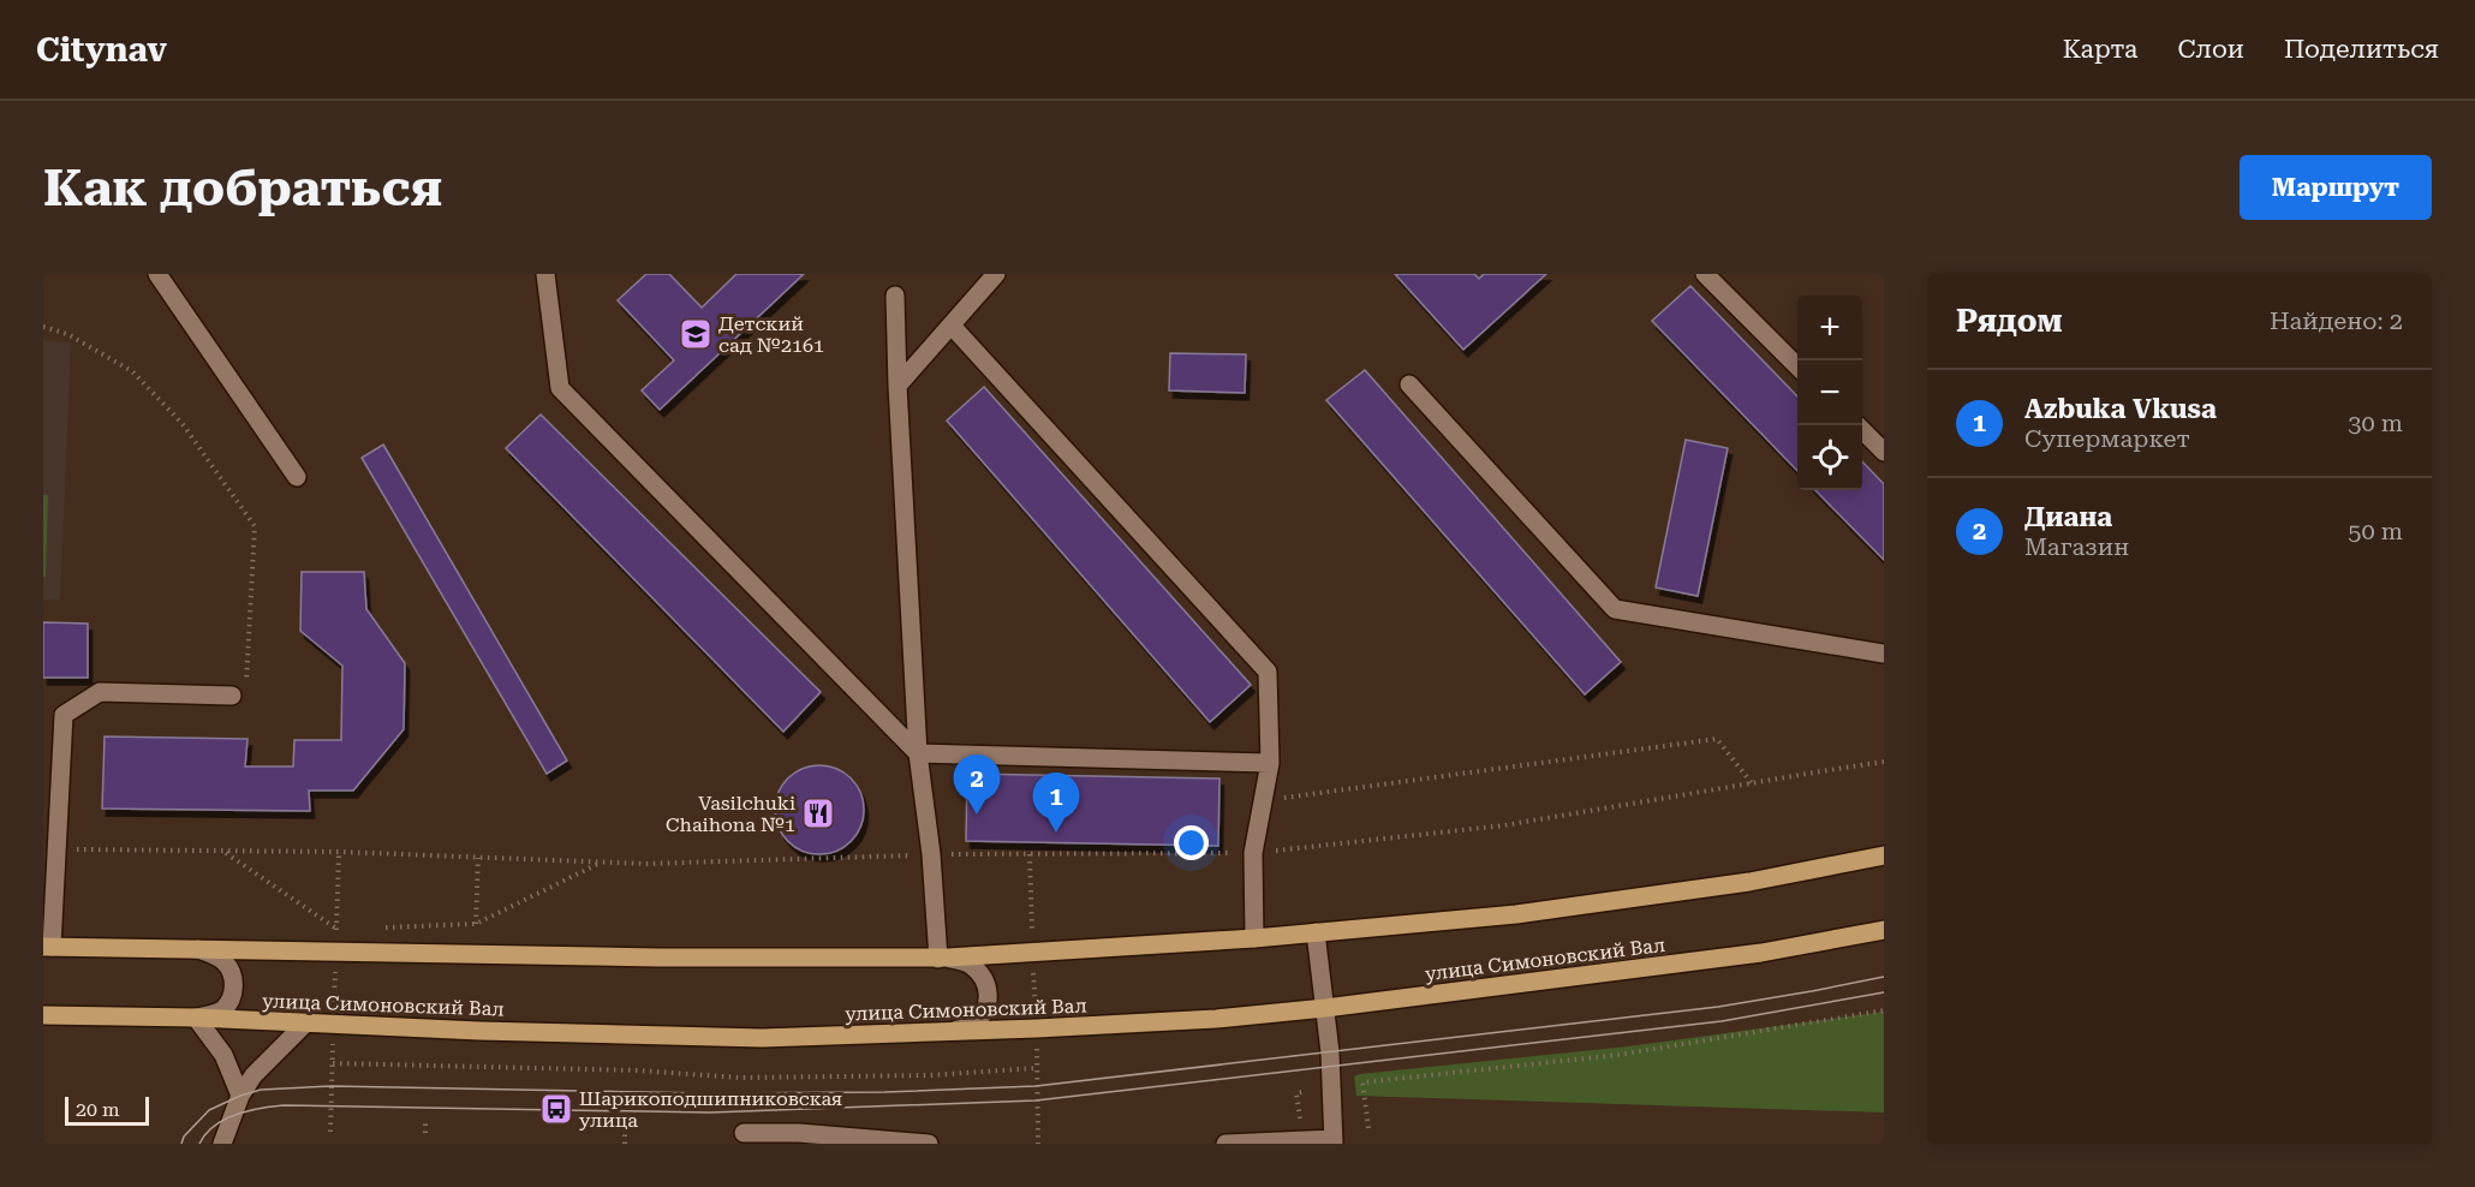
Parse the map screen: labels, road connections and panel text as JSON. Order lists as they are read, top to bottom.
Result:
{
  "streets": {
    "main road": ["улица Симоновский Вал"]
  },
  "places": {
    "school or university": ["Детский сад №2161"],
    "restaurant": ["Vasilchuki Chaihona №1"],
    "bus stop": ["Шарикоподшипниковская улица"]
  },
  "scale_bar": "20 m",
  "page": {
    "header": "Citynav",
    "nav": ["Карта", "Слои", "Поделиться"],
    "buttons": "Маршрут",
    "title": "Как добраться",
    "heading": ["Рядом", "Найдено: 2"],
    "map_buttons": ["+", "−"],
    "list": [
      {
        "mark": "1",
        "name": "Azbuka Vkusa",
        "note": "Супермаркет",
        "value": "30 m"
      },
      {
        "mark": "2",
        "name": "Диана",
        "note": "Магазин",
        "value": "50 m"
      }
    ],
    "pins": ["2", "1"],
    "scale": "20 m"
  }
}
